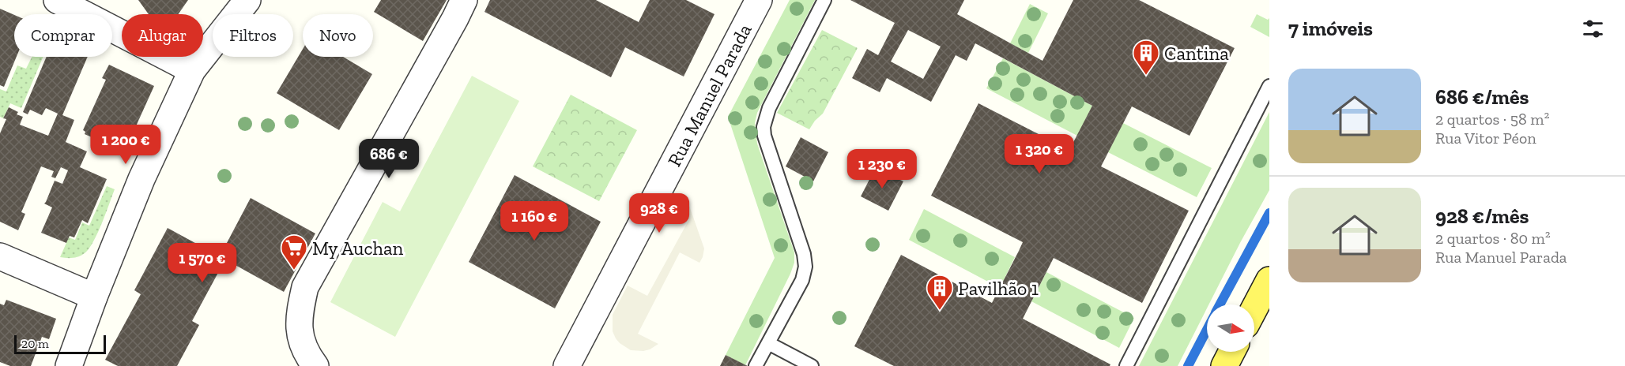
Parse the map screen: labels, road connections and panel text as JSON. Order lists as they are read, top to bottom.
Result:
{
  "streets": {
    "street": ["Rua Manuel Parada"]
  },
  "places": {
    "building": ["Cantina", "Pavilhão 1"],
    "supermarket": ["My Auchan"]
  },
  "scale_bar": "20 m",
  "north": "right",
  "page": {
    "heading": "7 imóveis",
    "chip": [
      "Comprar",
      "Alugar",
      "Filtros",
      "Novo"
    ],
    "list": [
      {
        "name": "686 €/mês",
        "note": "2 quartos · 58 m² · Rua Vitor Péon"
      },
      {
        "name": "928 €/mês",
        "note": "2 quartos · 80 m² · Rua Manuel Parada"
      }
    ],
    "price": [
      "1 200 €",
      "1 320 €",
      "686 €",
      "1 230 €",
      "928 €",
      "1 160 €",
      "1 570 €"
    ],
    "scale": "20 m"
  }
}
